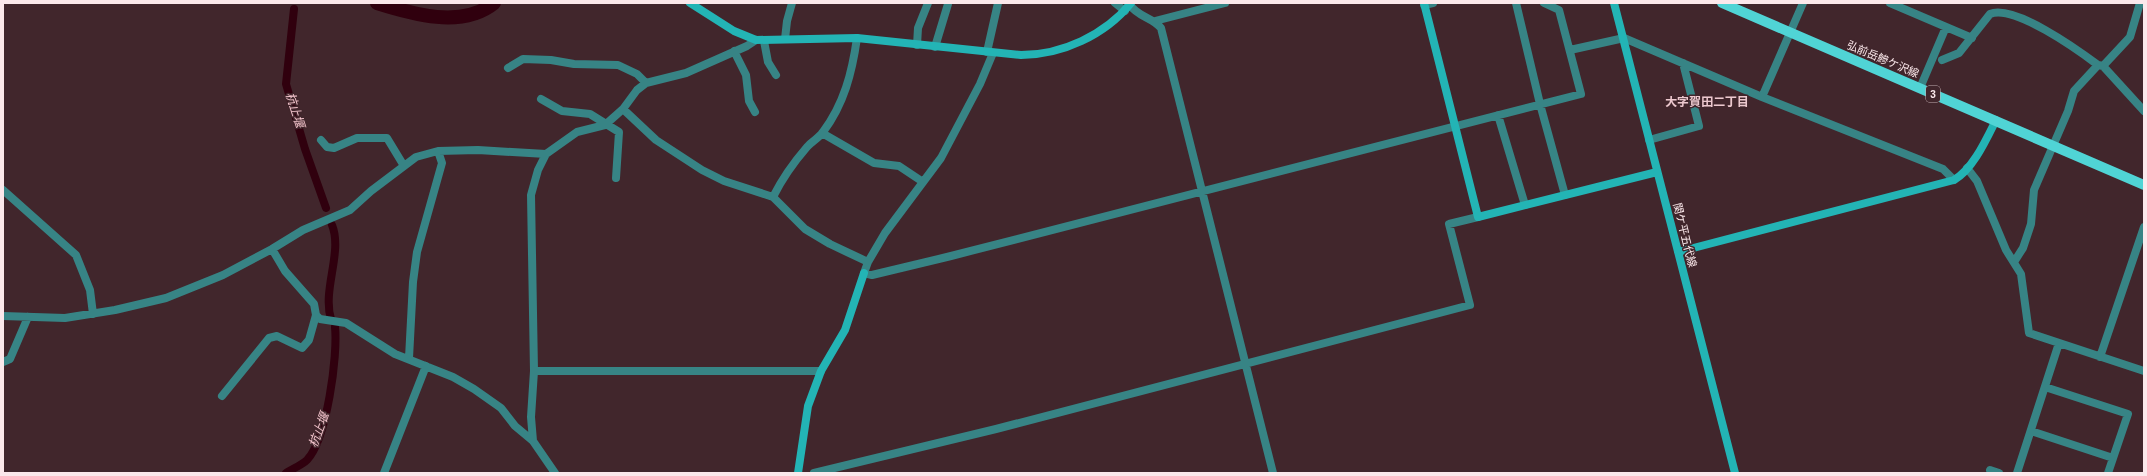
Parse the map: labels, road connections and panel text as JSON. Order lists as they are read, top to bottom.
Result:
{
  "streets": {
    "main road": ["弘前岳鰺ケ沢線", "3"],
    "street": ["関ケ平五代線"]
  },
  "districts": ["大字賀田二丁目"],
  "water": ["杭止堰"]
}
